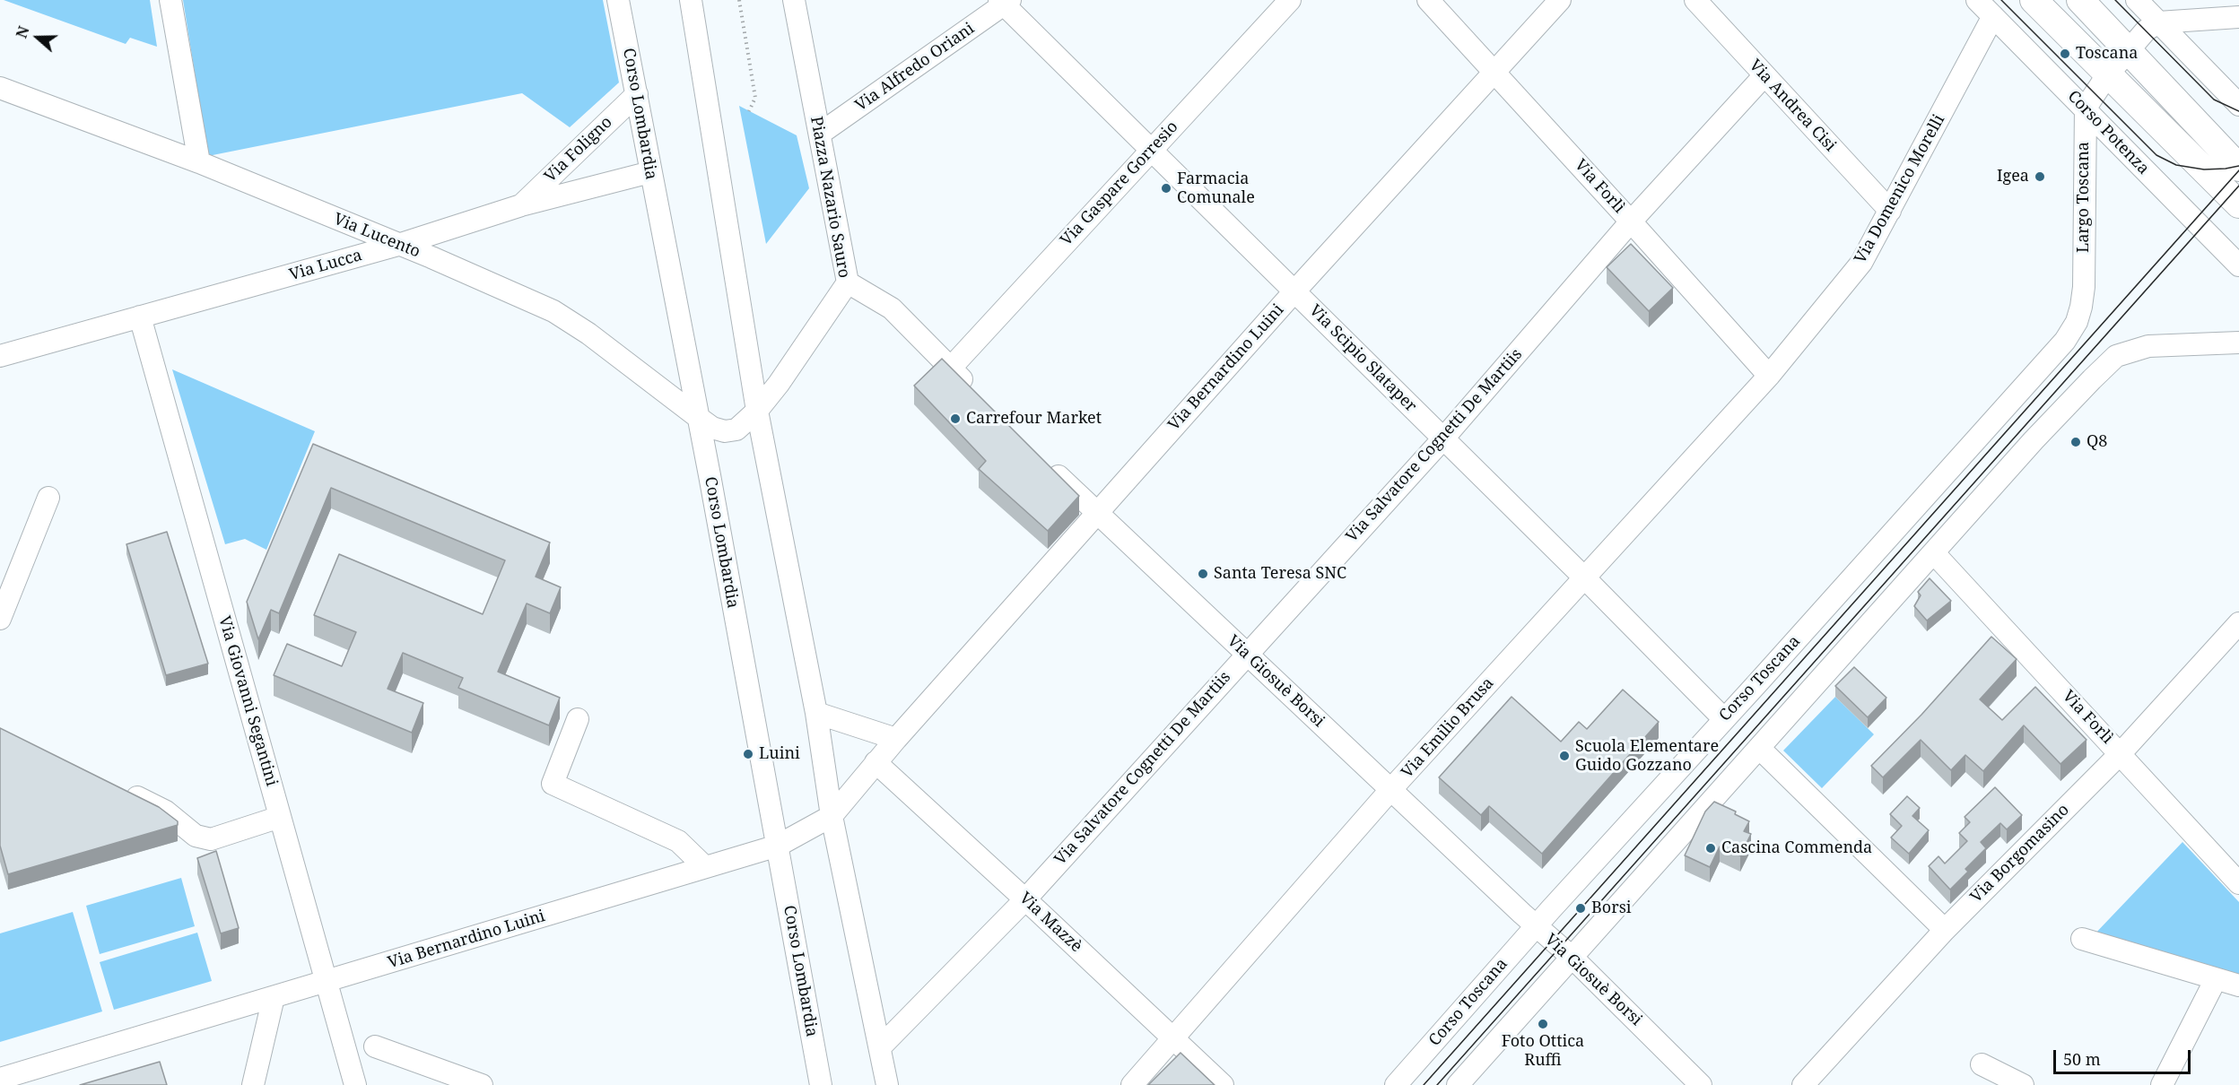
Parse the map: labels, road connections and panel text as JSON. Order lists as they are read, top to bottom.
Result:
{
  "streets": {
    "street": [
      "Via Alfredo Oriani",
      "Via Andrea Cisi",
      "Corso Lombardia",
      "Corso Potenza",
      "Via Foligno",
      "Via Gaspare Gorresio",
      "Via Forlì",
      "Via Domenico Morelli",
      "Piazza Nazario Sauro",
      "Largo Toscana",
      "Via Lucento",
      "Via Lucca",
      "Via Scipio Slataper",
      "Via Bernardino Luini",
      "Via Salvatore Cognetti De Martiis",
      "Corso Toscana",
      "Via Giosuè Borsi",
      "Via Giovanni Segantini",
      "Via Emilio Brusa",
      "Via Borgomasino",
      "Via Mazzè"
    ]
  },
  "crossings": [
    ["Via Alfredo Oriani", "Piazza Nazario Sauro"],
    ["Via Alfredo Oriani", "Via Scipio Slataper"],
    ["Via Andrea Cisi", "Via Domenico Morelli"],
    ["Via Andrea Cisi", "Via Salvatore Cognetti De Martiis"],
    ["Corso Lombardia", "Via Foligno"],
    ["Corso Lombardia", "Piazza Nazario Sauro"],
    ["Corso Lombardia", "Via Lucca"],
    ["Corso Lombardia", "Via Bernardino Luini"],
    ["Corso Potenza", "Via Domenico Morelli"],
    ["Corso Potenza", "Largo Toscana"],
    ["Via Foligno", "Via Lucca"],
    ["Via Gaspare Gorresio", "Via Scipio Slataper"],
    ["Via Forlì", "Via Domenico Morelli"],
    ["Via Forlì", "Via Bernardino Luini"],
    ["Via Forlì", "Via Salvatore Cognetti De Martiis"],
    ["Via Forlì", "Via Emilio Brusa"],
    ["Via Forlì", "Via Borgomasino"],
    ["Via Domenico Morelli", "Via Emilio Brusa"],
    ["Piazza Nazario Sauro", "Via Lucento"],
    ["Largo Toscana", "Corso Toscana"],
    ["Via Lucento", "Via Lucca"],
    ["Via Lucca", "Via Giovanni Segantini"],
    ["Via Scipio Slataper", "Via Bernardino Luini"],
    ["Via Scipio Slataper", "Via Salvatore Cognetti De Martiis"],
    ["Via Scipio Slataper", "Corso Toscana"],
    ["Via Scipio Slataper", "Via Emilio Brusa"],
    ["Via Bernardino Luini", "Via Giosuè Borsi"],
    ["Via Bernardino Luini", "Via Giovanni Segantini"],
    ["Via Bernardino Luini", "Via Mazzè"],
    ["Via Salvatore Cognetti De Martiis", "Via Giosuè Borsi"],
    ["Via Salvatore Cognetti De Martiis", "Via Mazzè"],
    ["Corso Toscana", "Via Giosuè Borsi"],
    ["Via Giosuè Borsi", "Via Emilio Brusa"],
    ["Via Emilio Brusa", "Via Mazzè"]
  ],
  "places": [
    "Toscana",
    "Igea",
    "Farmacia Comunale",
    "Carrefour Market",
    "Q8",
    "Santa Teresa SNC",
    "Luini",
    "Scuola Elementare Guido Gozzano",
    "Cascina Commenda",
    "Borsi",
    "Foto Ottica Ruffi"
  ],
  "scale_bar": "50 m",
  "north": "left"
}
